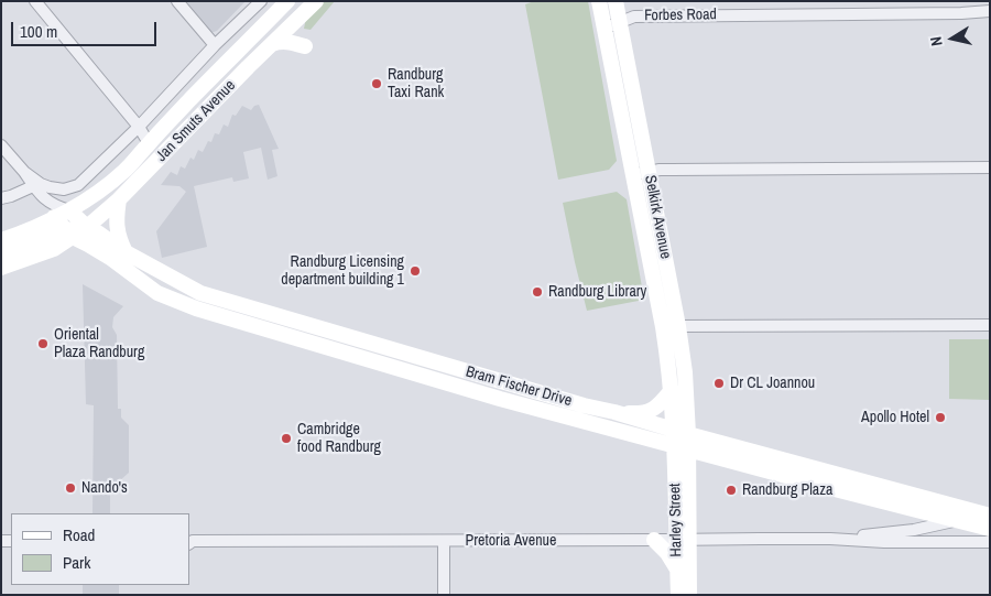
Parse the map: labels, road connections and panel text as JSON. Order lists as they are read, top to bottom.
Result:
{
  "streets": {
    "main road": [
      "Jan Smuts Avenue",
      "Selkirk Avenue",
      "Bram Fischer Drive",
      "Harley Street"
    ],
    "street": ["Forbes Road", "Pretoria Avenue"]
  },
  "crossings": [
    ["Forbes Road", "Selkirk Avenue"],
    ["Jan Smuts Avenue", "Bram Fischer Drive"],
    ["Selkirk Avenue", "Bram Fischer Drive"],
    ["Selkirk Avenue", "Harley Street"],
    ["Bram Fischer Drive", "Harley Street"],
    ["Bram Fischer Drive", "Pretoria Avenue"],
    ["Harley Street", "Pretoria Avenue"]
  ],
  "places": [
    "Randburg Taxi Rank",
    "Randburg Licensing department building 1",
    "Randburg Library",
    "Oriental Plaza Randburg",
    "Dr CL Joannou",
    "Apollo Hotel",
    "Cambridge food Randburg",
    "Nando's",
    "Randburg Plaza"
  ],
  "legend": ["Road", "Park"],
  "scale_bar": "100 m",
  "north": "left"
}
